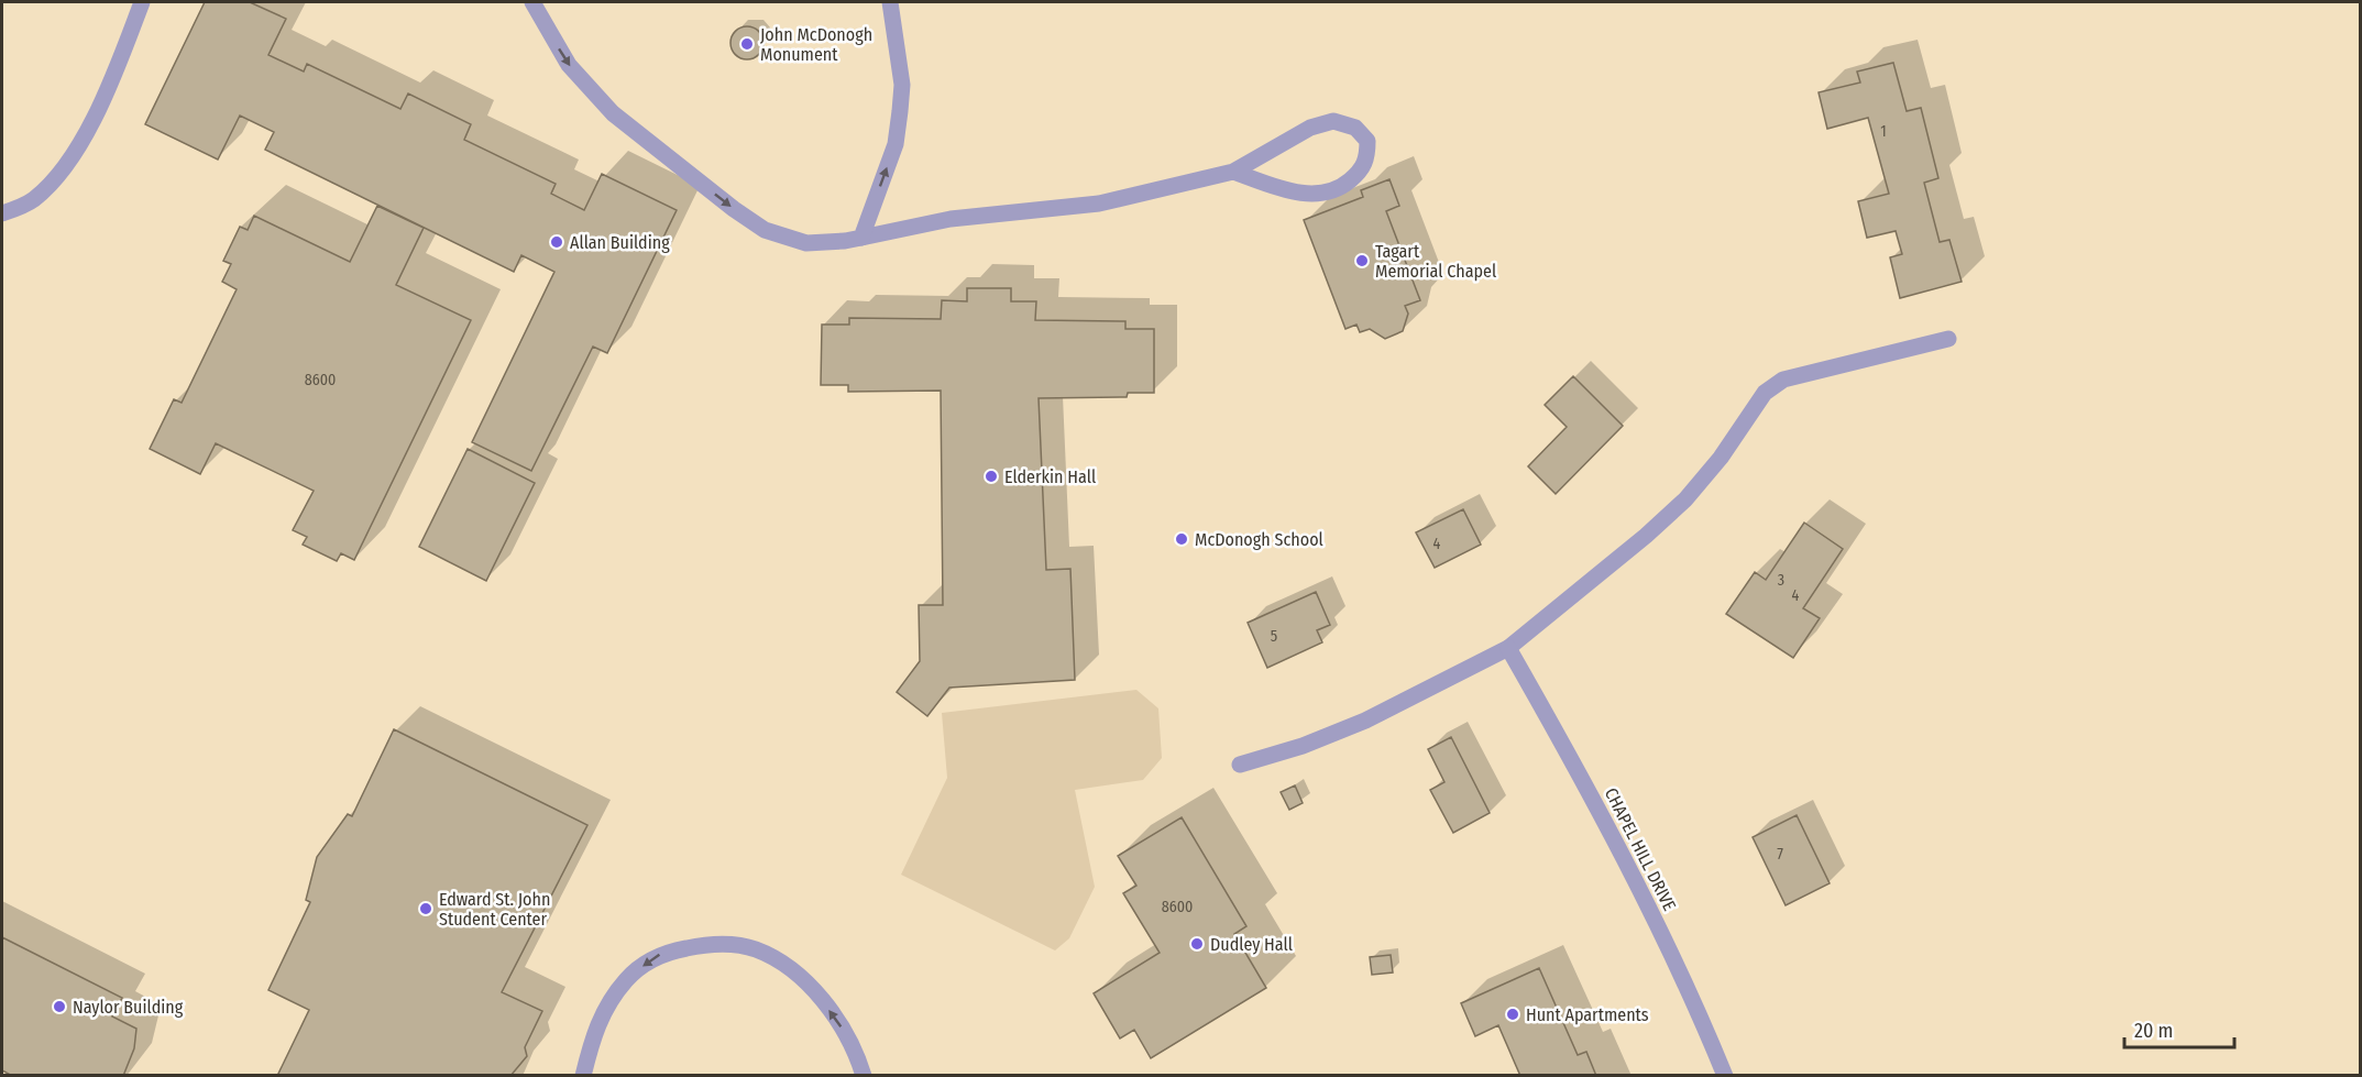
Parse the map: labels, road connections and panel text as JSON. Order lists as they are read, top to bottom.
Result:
{
  "streets": {
    "street": ["CHAPEL HILL DRIVE"]
  },
  "places": [
    "John McDonogh Monument",
    "Allan Building",
    "Tagart Memorial Chapel",
    "Elderkin Hall",
    "McDonogh School",
    "Edward St. John Student Center",
    "Dudley Hall",
    "Naylor Building",
    "Hunt Apartments"
  ],
  "house_numbers": [
    "1",
    "8600",
    "4",
    "3",
    "4",
    "5",
    "7",
    "8600"
  ],
  "scale_bar": "20 m"
}
